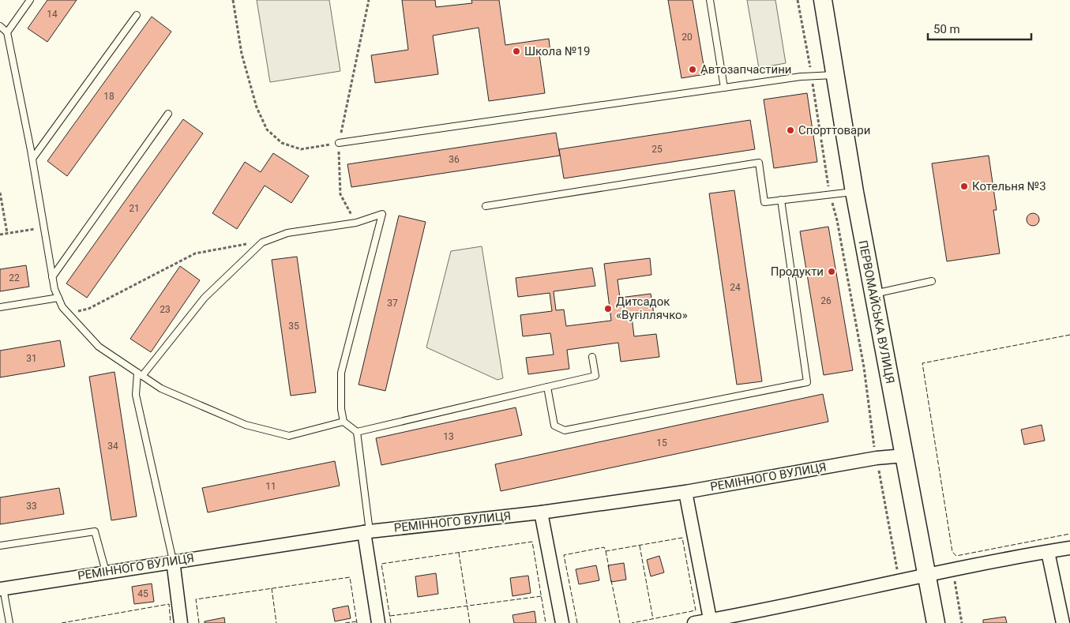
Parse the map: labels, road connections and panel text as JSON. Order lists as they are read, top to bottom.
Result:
{
  "streets": {
    "main road": ["ПЕРВОМАЙСЬКА ВУЛИЦЯ"],
    "street": ["РЕМІННОГО ВУЛИЦЯ"]
  },
  "crossings": [
    ["ПЕРВОМАЙСЬКА ВУЛИЦЯ", "РЕМІННОГО ВУЛИЦЯ"]
  ],
  "places": [
    "Школа №19",
    "Автозапчастини",
    "Спорттовари",
    "Котельня №3",
    "Продукти",
    "Дитсадок «Вугіллячко»"
  ],
  "house_numbers": [
    "14",
    "20",
    "18",
    "25",
    "36",
    "21",
    "22",
    "24",
    "26",
    "37",
    "23",
    "35",
    "31",
    "13",
    "15",
    "34",
    "11",
    "33",
    "45"
  ],
  "scale_bar": "50 m"
}
